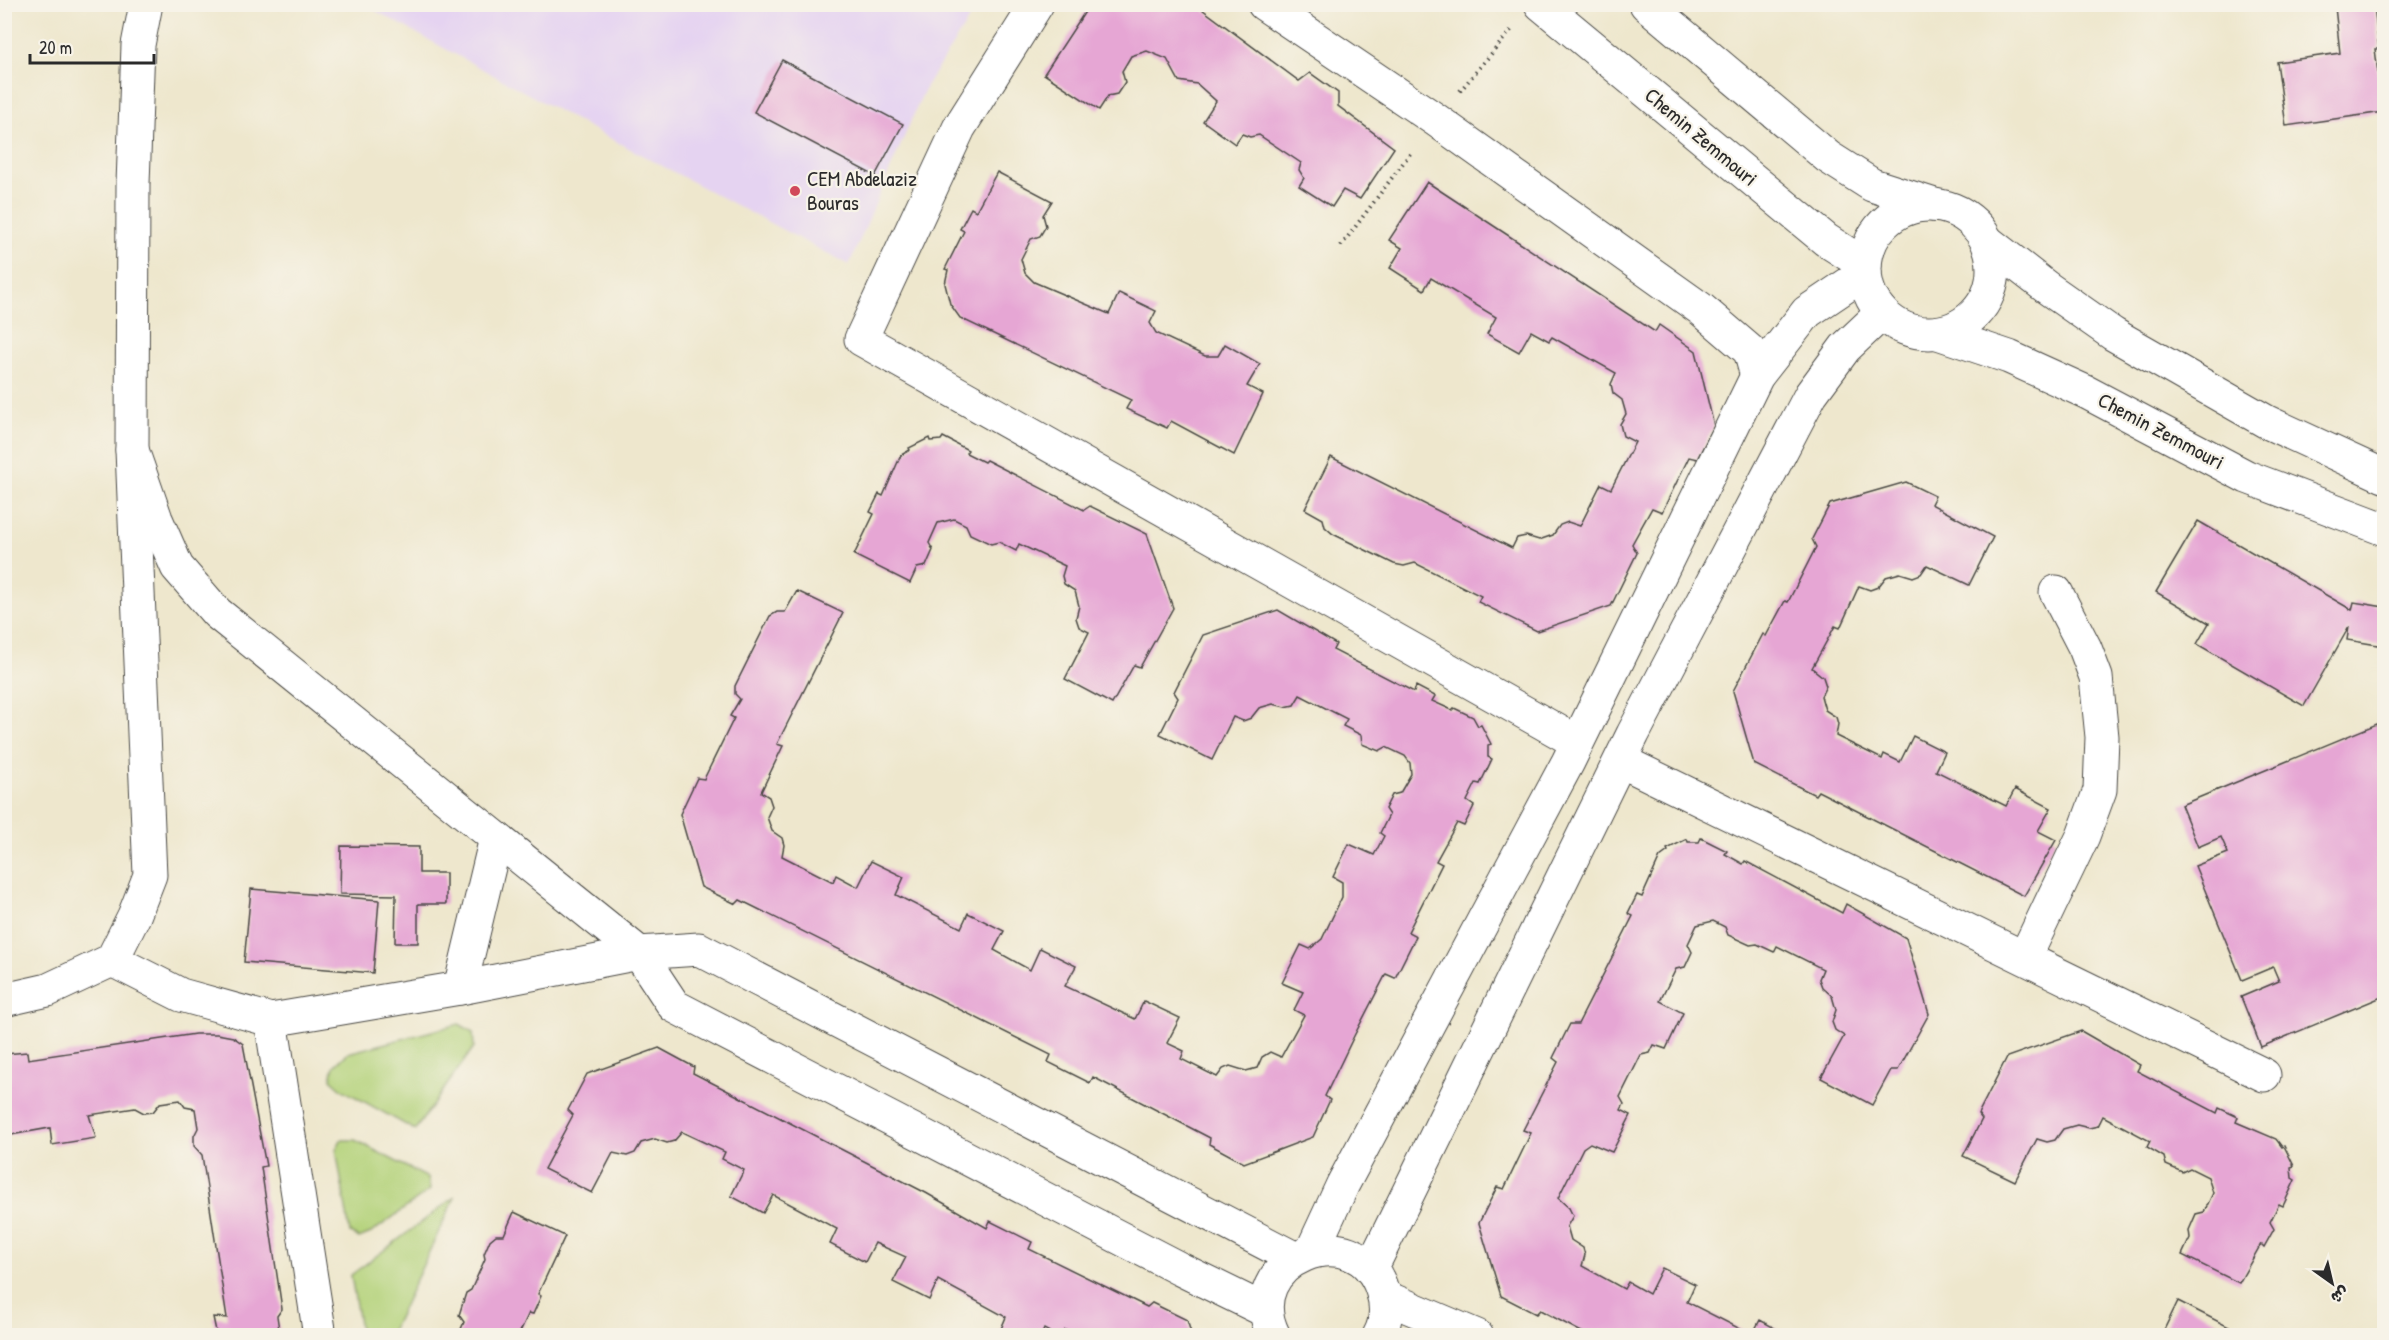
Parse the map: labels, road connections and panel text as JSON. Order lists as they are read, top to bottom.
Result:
{
  "streets": {
    "street": ["Chemin Zemmouri"]
  },
  "places": ["CEM Abdelaziz Bouras"],
  "scale_bar": "20 m",
  "north": "bottom right"
}
